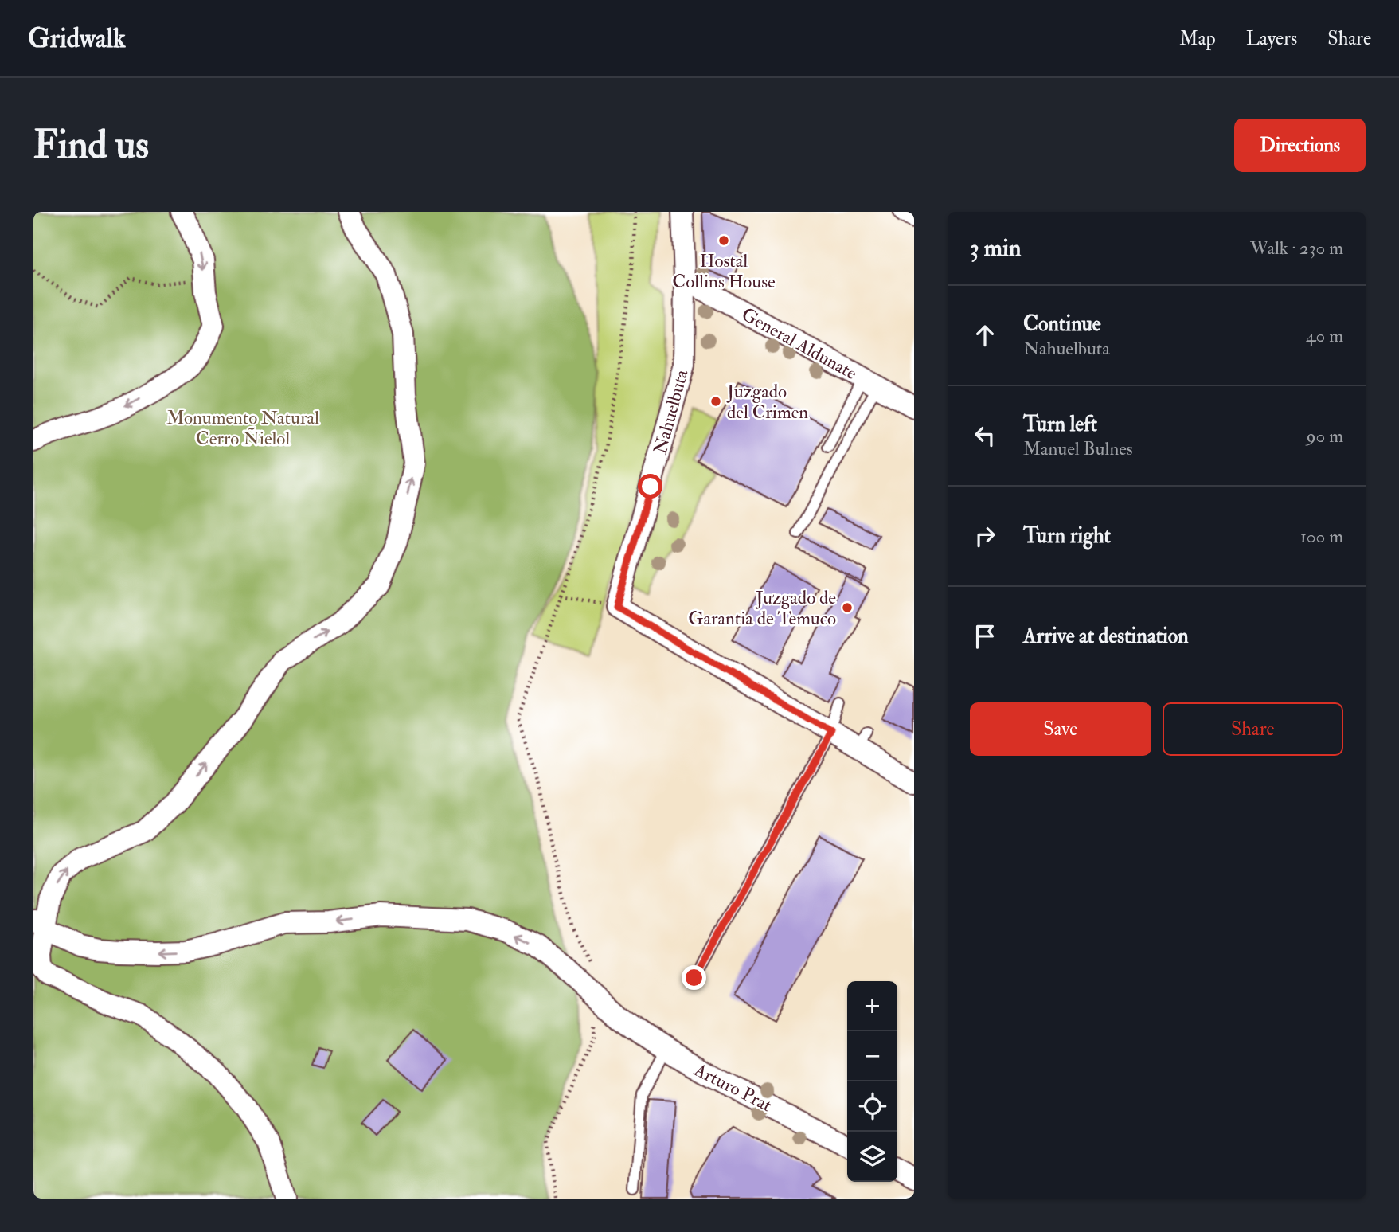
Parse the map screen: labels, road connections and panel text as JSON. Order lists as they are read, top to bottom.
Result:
{
  "streets": {
    "street": ["General Aldunate", "Nahuelbuta", "Arturo Prat"]
  },
  "crossings": [
    ["General Aldunate", "Nahuelbuta"]
  ],
  "one_way": ["Arturo Prat"],
  "parks": ["Monumento Natural Cerro Ñielol"],
  "places": ["Hostal Collins House", "Juzgado del Crimen", "Juzgado de Garantia de Temuco"],
  "page": {
    "header": "Gridwalk",
    "nav": ["Map", "Layers", "Share"],
    "buttons": [
      "Directions",
      ["Save", "Share"]
    ],
    "title": "Find us",
    "heading": ["3 min", "Walk · 230 m"],
    "list": [
      ["Continue", "Nahuelbuta", "40 m"],
      ["Turn left", "Manuel Bulnes", "90 m"],
      ["Turn right", "100 m"],
      "Arrive at destination"
    ],
    "map_buttons": ["+", "−"]
  }
}
